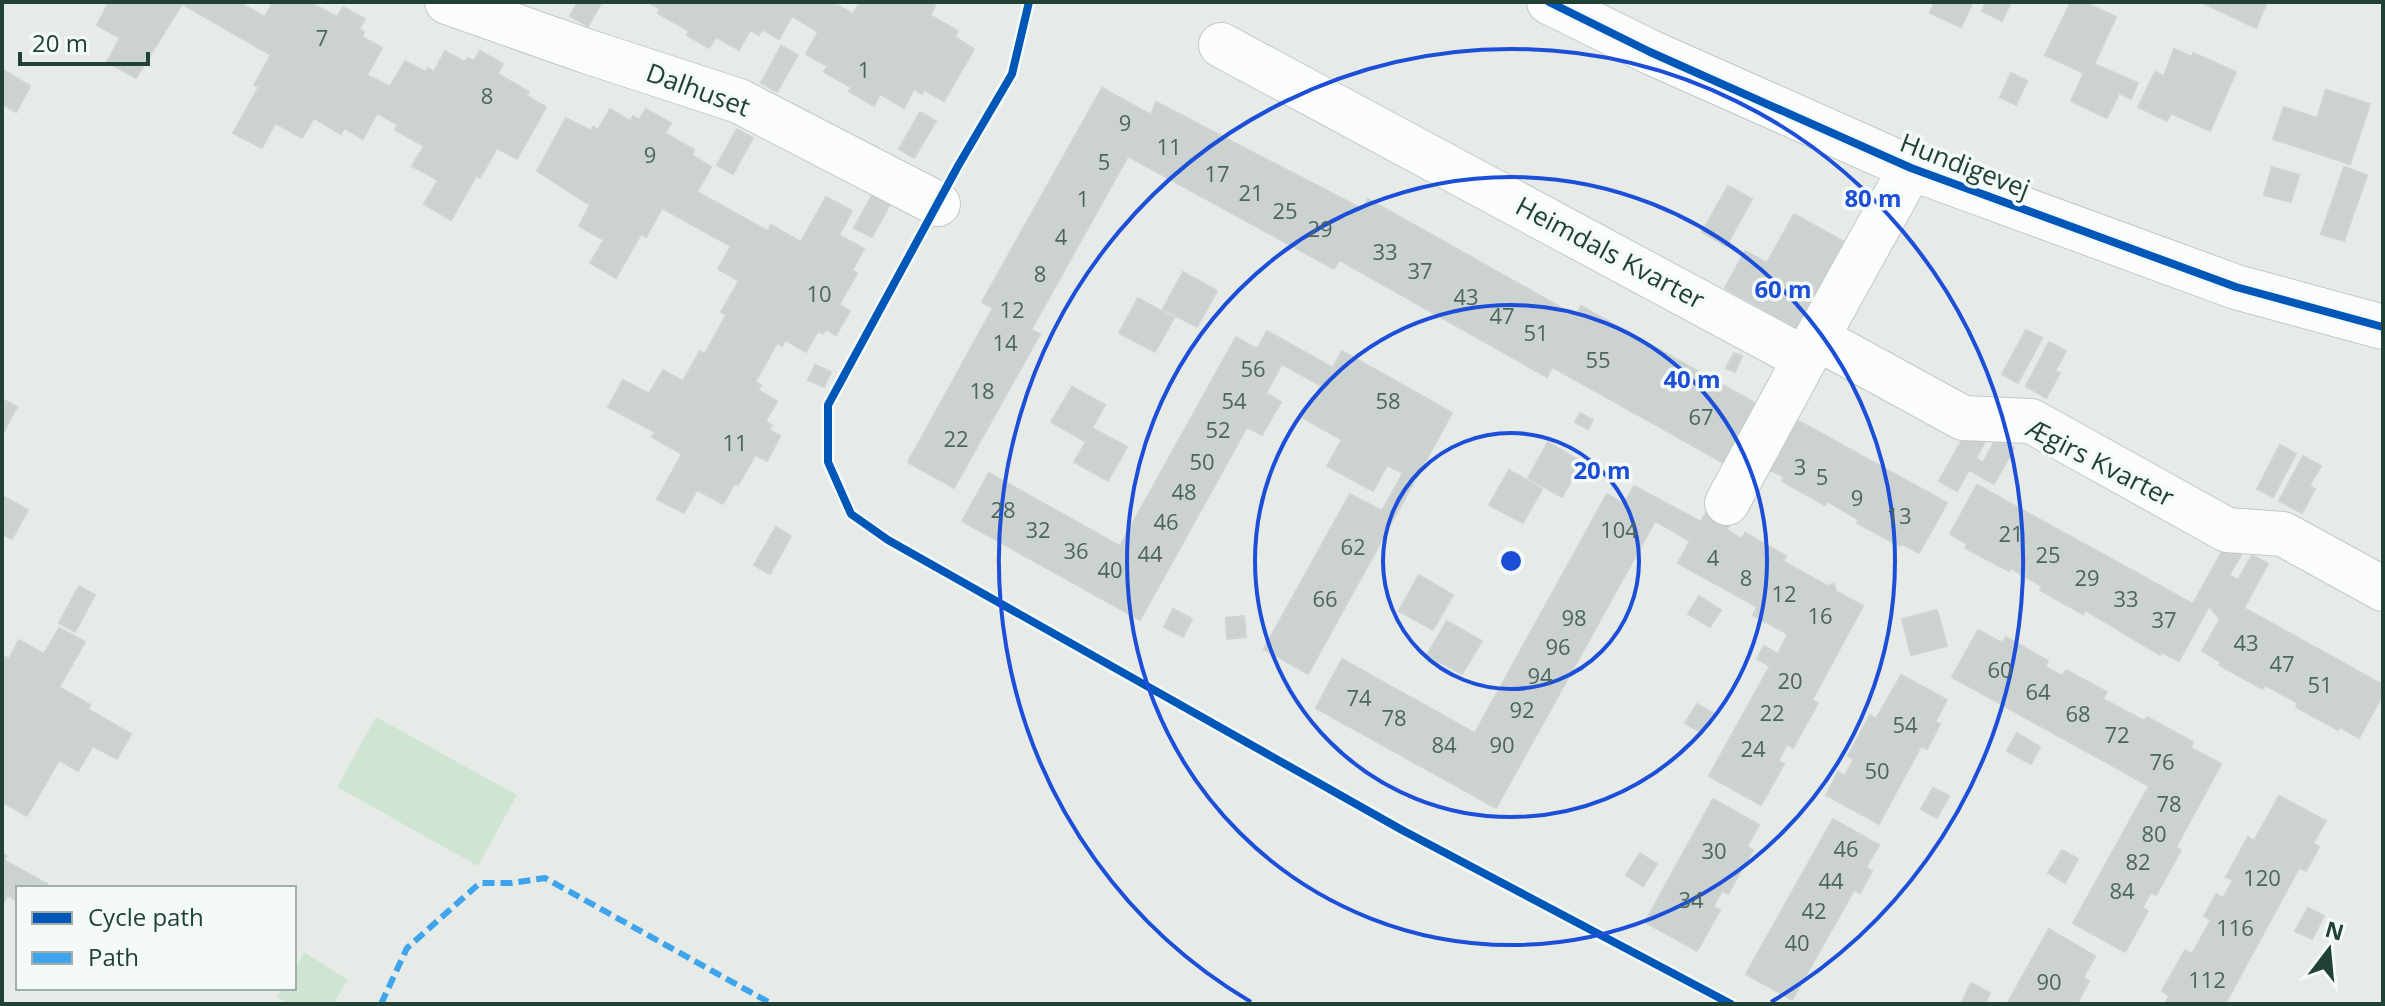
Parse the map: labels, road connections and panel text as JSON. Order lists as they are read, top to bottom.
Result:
{
  "streets": {
    "street": [
      "Dalhuset",
      "Hundigevej",
      "Heimdals Kvarter",
      "Ægirs Kvarter"
    ]
  },
  "crossings": [
    ["Heimdals Kvarter", "Ægirs Kvarter"]
  ],
  "house_numbers": [
    "7",
    "1",
    "8",
    "9",
    "11",
    "9",
    "5",
    "17",
    "21",
    "1",
    "25",
    "29",
    "4",
    "33",
    "37",
    "8",
    "10",
    "43",
    "12",
    "47",
    "51",
    "14",
    "55",
    "56",
    "18",
    "54",
    "58",
    "67",
    "52",
    "22",
    "11",
    "50",
    "3",
    "5",
    "48",
    "9",
    "28",
    "13",
    "46",
    "32",
    "104",
    "21",
    "62",
    "36",
    "44",
    "25",
    "4",
    "40",
    "8",
    "29",
    "12",
    "66",
    "33",
    "16",
    "98",
    "37",
    "43",
    "96",
    "47",
    "60",
    "94",
    "20",
    "51",
    "64",
    "74",
    "92",
    "22",
    "68",
    "78",
    "54",
    "72",
    "84",
    "90",
    "24",
    "76",
    "50",
    "78",
    "80",
    "46",
    "30",
    "82",
    "120",
    "44",
    "84",
    "34",
    "42",
    "116",
    "40",
    "112",
    "90"
  ],
  "legend": ["Cycle path", "Path"],
  "scale_bar": "20 m",
  "north": "top",
  "rings": [
    "80 m",
    "60 m",
    "40 m",
    "20 m"
  ]
}
